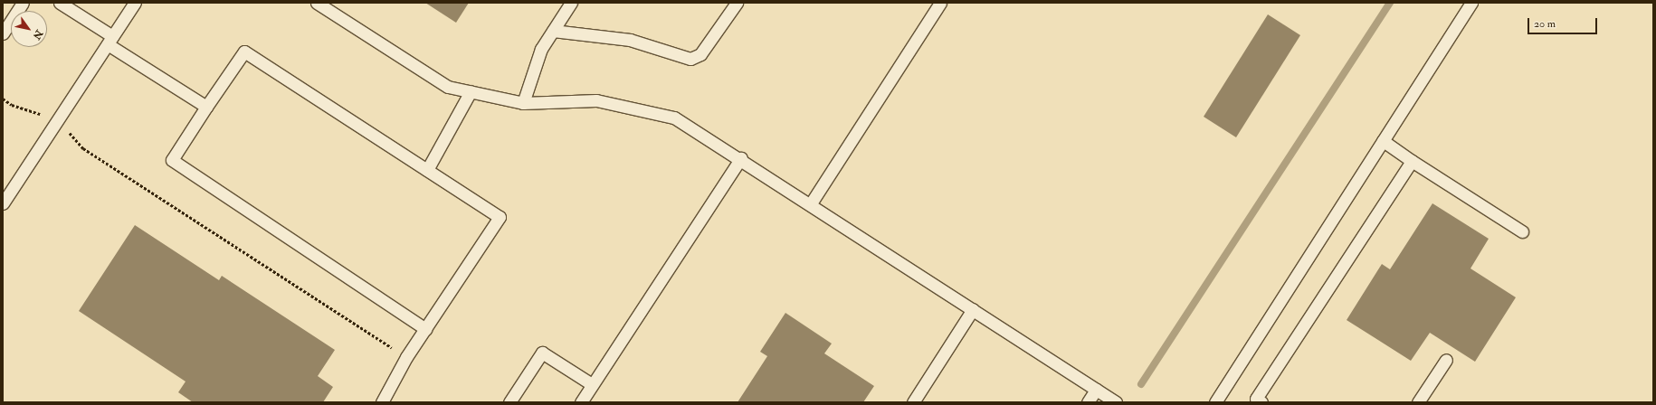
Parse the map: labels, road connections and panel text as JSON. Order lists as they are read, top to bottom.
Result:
{
  "scale_bar": "20 m",
  "north": "bottom right"
}
